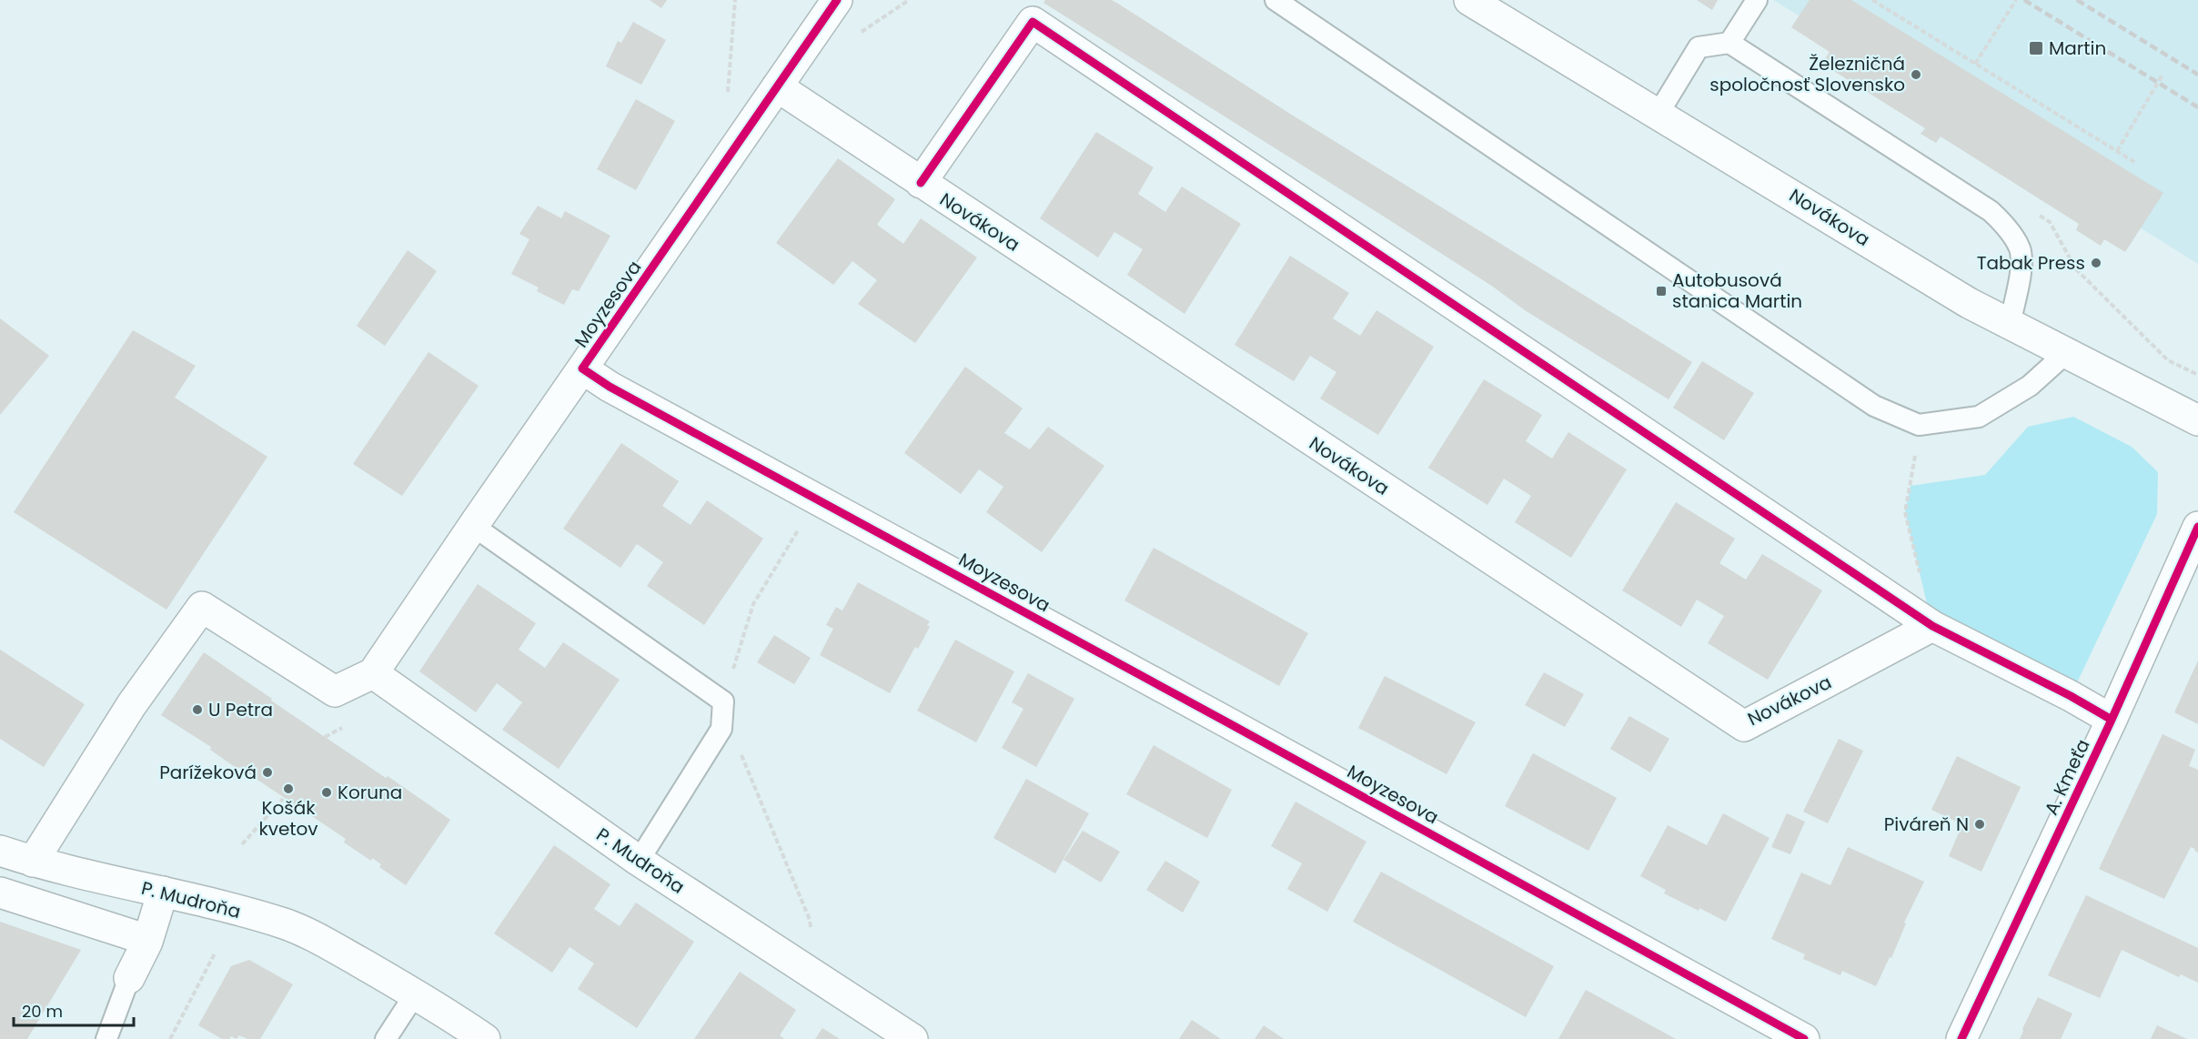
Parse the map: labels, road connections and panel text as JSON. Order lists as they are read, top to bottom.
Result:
{
  "streets": {
    "street": [
      "Novákova",
      "Moyzesova",
      "A. Kmeťa",
      "P. Mudroňa"
    ]
  },
  "crossings": [
    ["Novákova", "Moyzesova"],
    ["Moyzesova", "P. Mudroňa"]
  ],
  "places": {
    "transit": ["Martin", "Autobusová stanica Martin"],
    "other": [
      "Železničná spoločnosť Slovensko",
      "Tabak Press",
      "U Petra",
      "Parížeková",
      "Košák kvetov",
      "Koruna",
      "Piváreň N"
    ]
  },
  "scale_bar": "20 m"
}
